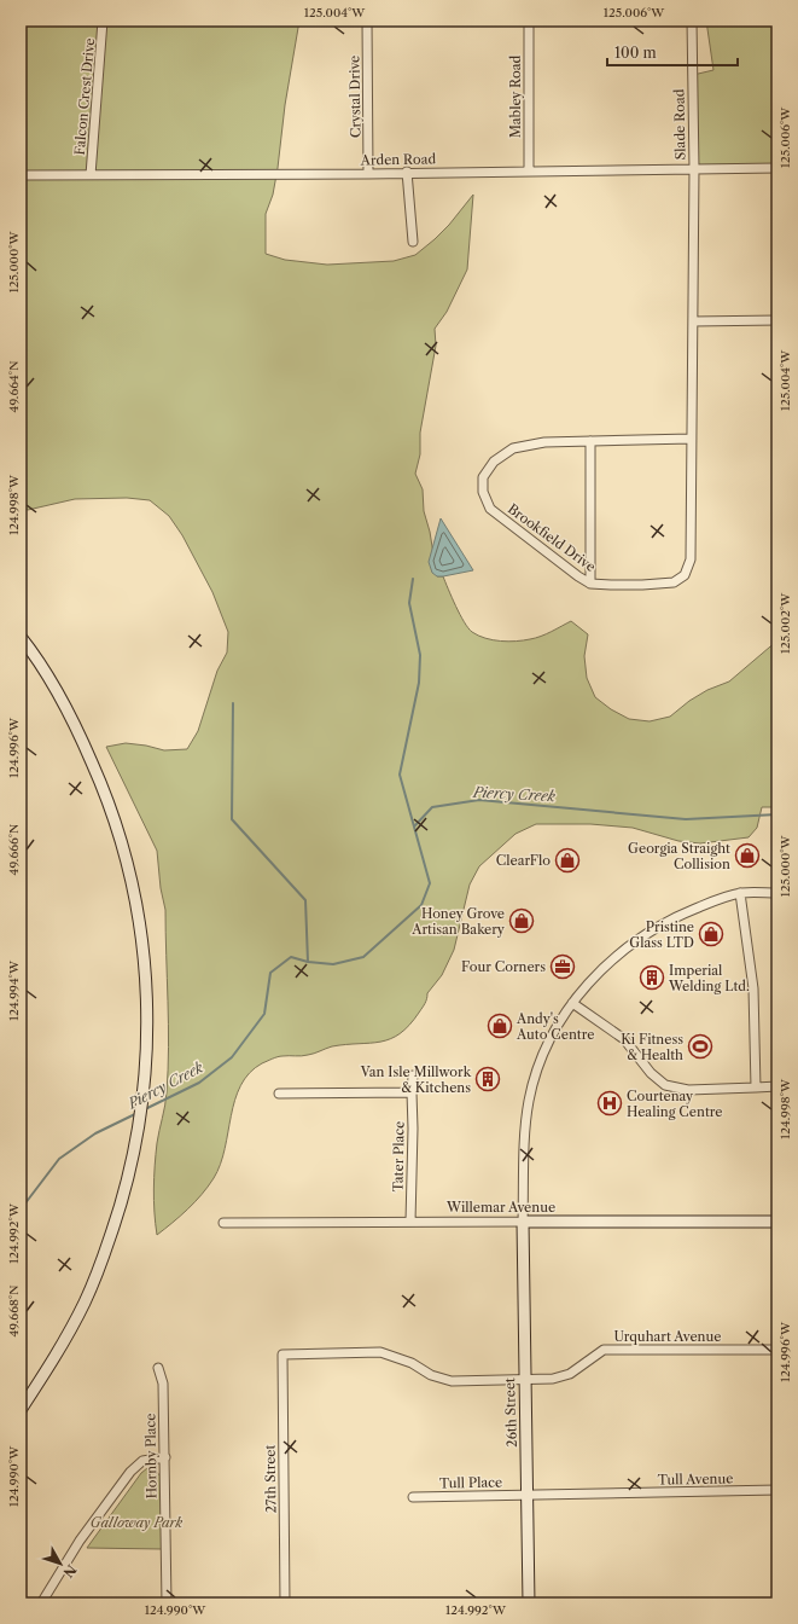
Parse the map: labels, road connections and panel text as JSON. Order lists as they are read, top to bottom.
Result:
{
  "streets": {
    "main road": ["Willemar Avenue", "26th Street"],
    "street": [
      "Falcon Crest Drive",
      "Crystal Drive",
      "Mabley Road",
      "Slade Road",
      "Arden Road",
      "Brookfield Drive",
      "Tater Place",
      "Urquhart Avenue",
      "Hornby Place",
      "27th Street",
      "Tull Avenue",
      "Tull Place"
    ]
  },
  "crossings": [
    ["Falcon Crest Drive", "Arden Road"],
    ["Crystal Drive", "Arden Road"],
    ["Mabley Road", "Arden Road"],
    ["Slade Road", "Arden Road"],
    ["Slade Road", "Brookfield Drive"],
    ["Arden Road", "Brookfield Drive"],
    ["Tater Place", "Willemar Avenue"],
    ["Willemar Avenue", "26th Street"],
    ["Urquhart Avenue", "26th Street"],
    ["Urquhart Avenue", "27th Street"],
    ["26th Street", "Tull Avenue"],
    ["26th Street", "Tull Place"],
    ["Tull Avenue", "Tull Place"]
  ],
  "water": ["Piercy Creek"],
  "parks": ["Galloway Park"],
  "places": {
    "shop": [
      "Georgia Straight Collision",
      "ClearFlo",
      "Honey Grove Artisan Bakery",
      "Pristine Glass LTD",
      "Andy's Auto Centre"
    ],
    "office": ["Four Corners"],
    "building": ["Imperial Welding Ltd.", "Van Isle Millwork & Kitchens"],
    "sports": ["Ki Fitness & Health"],
    "hospital": ["Courtenay Healing Centre"]
  },
  "scale_bar": "100 m",
  "north": "bottom right",
  "coordinates": [
    "125.004°W",
    "125.006°W",
    "125.000°W",
    "49.664°N",
    "124.998°W",
    "125.002°W",
    "124.996°W",
    "49.666°N",
    "124.994°W",
    "124.992°W",
    "49.668°N",
    "124.990°W"
  ]
}
